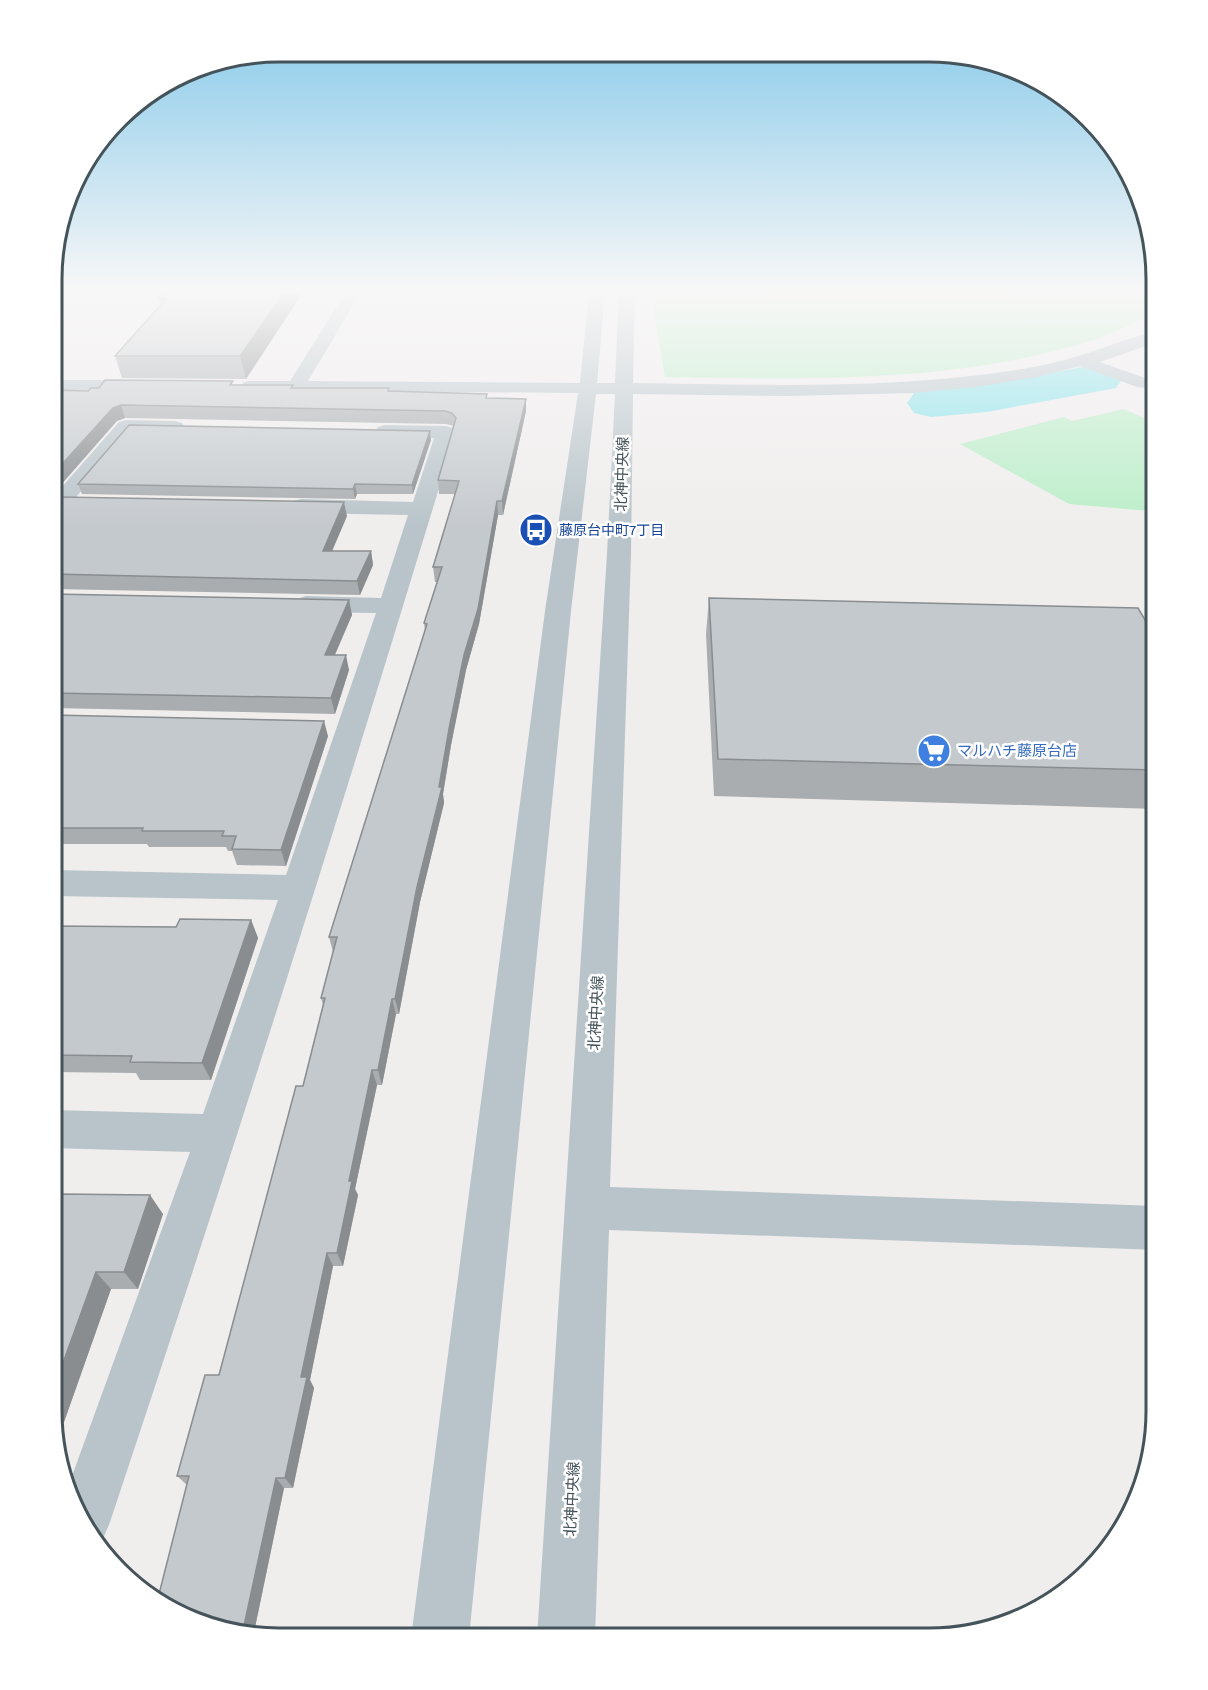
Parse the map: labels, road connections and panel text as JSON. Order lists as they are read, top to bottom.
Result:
{
  "streets": {
    "street": ["北神中央線"]
  },
  "places": {
    "bus stop": ["藤原台中町7丁目"],
    "supermarket": ["マルハチ藤原台店"]
  }
}
